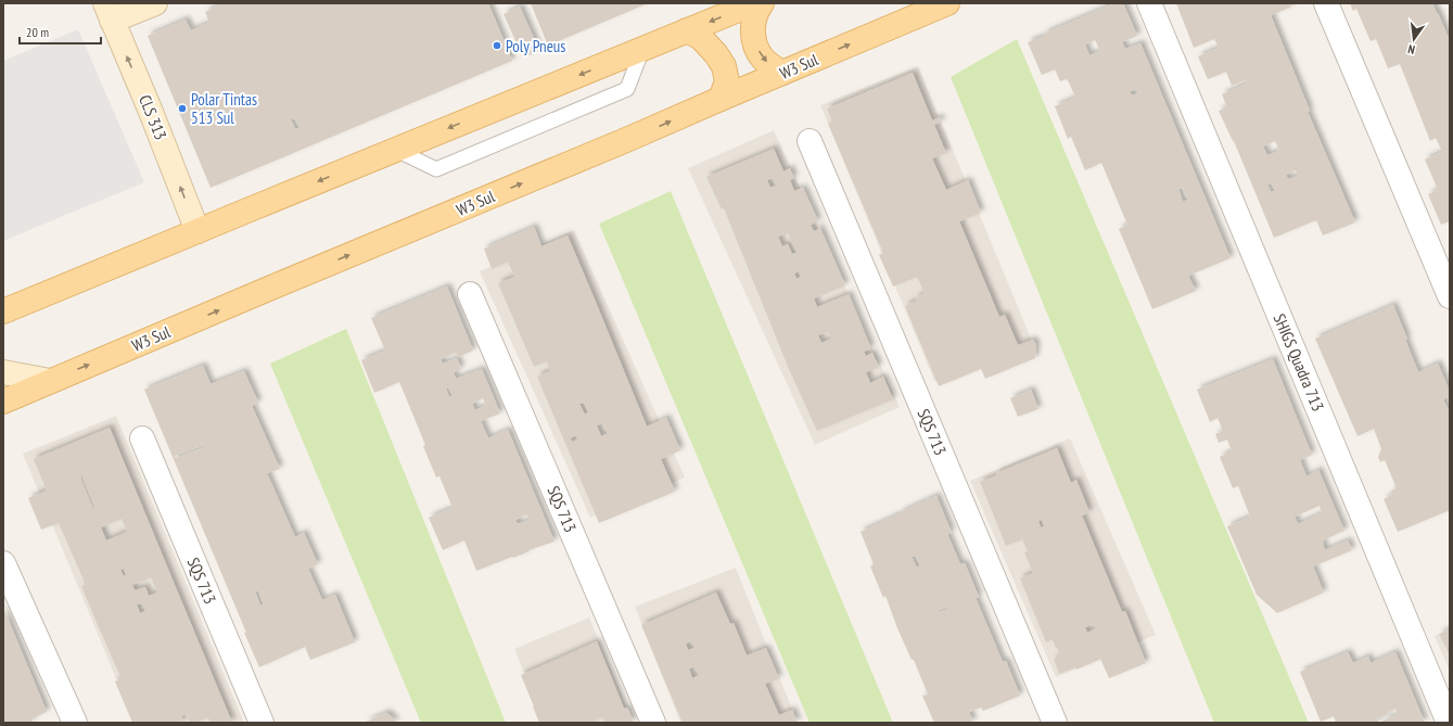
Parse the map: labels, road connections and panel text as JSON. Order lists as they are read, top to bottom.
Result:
{
  "streets": {
    "main road": ["W3 Sul"],
    "street": ["CLS 313", "SHIGS Quadra 713", "SQS 713"]
  },
  "one_way": ["CLS 313"],
  "places": ["Poly Pneus", "Polar Tintas 513 Sul"],
  "scale_bar": "20 m",
  "north": "bottom"
}
